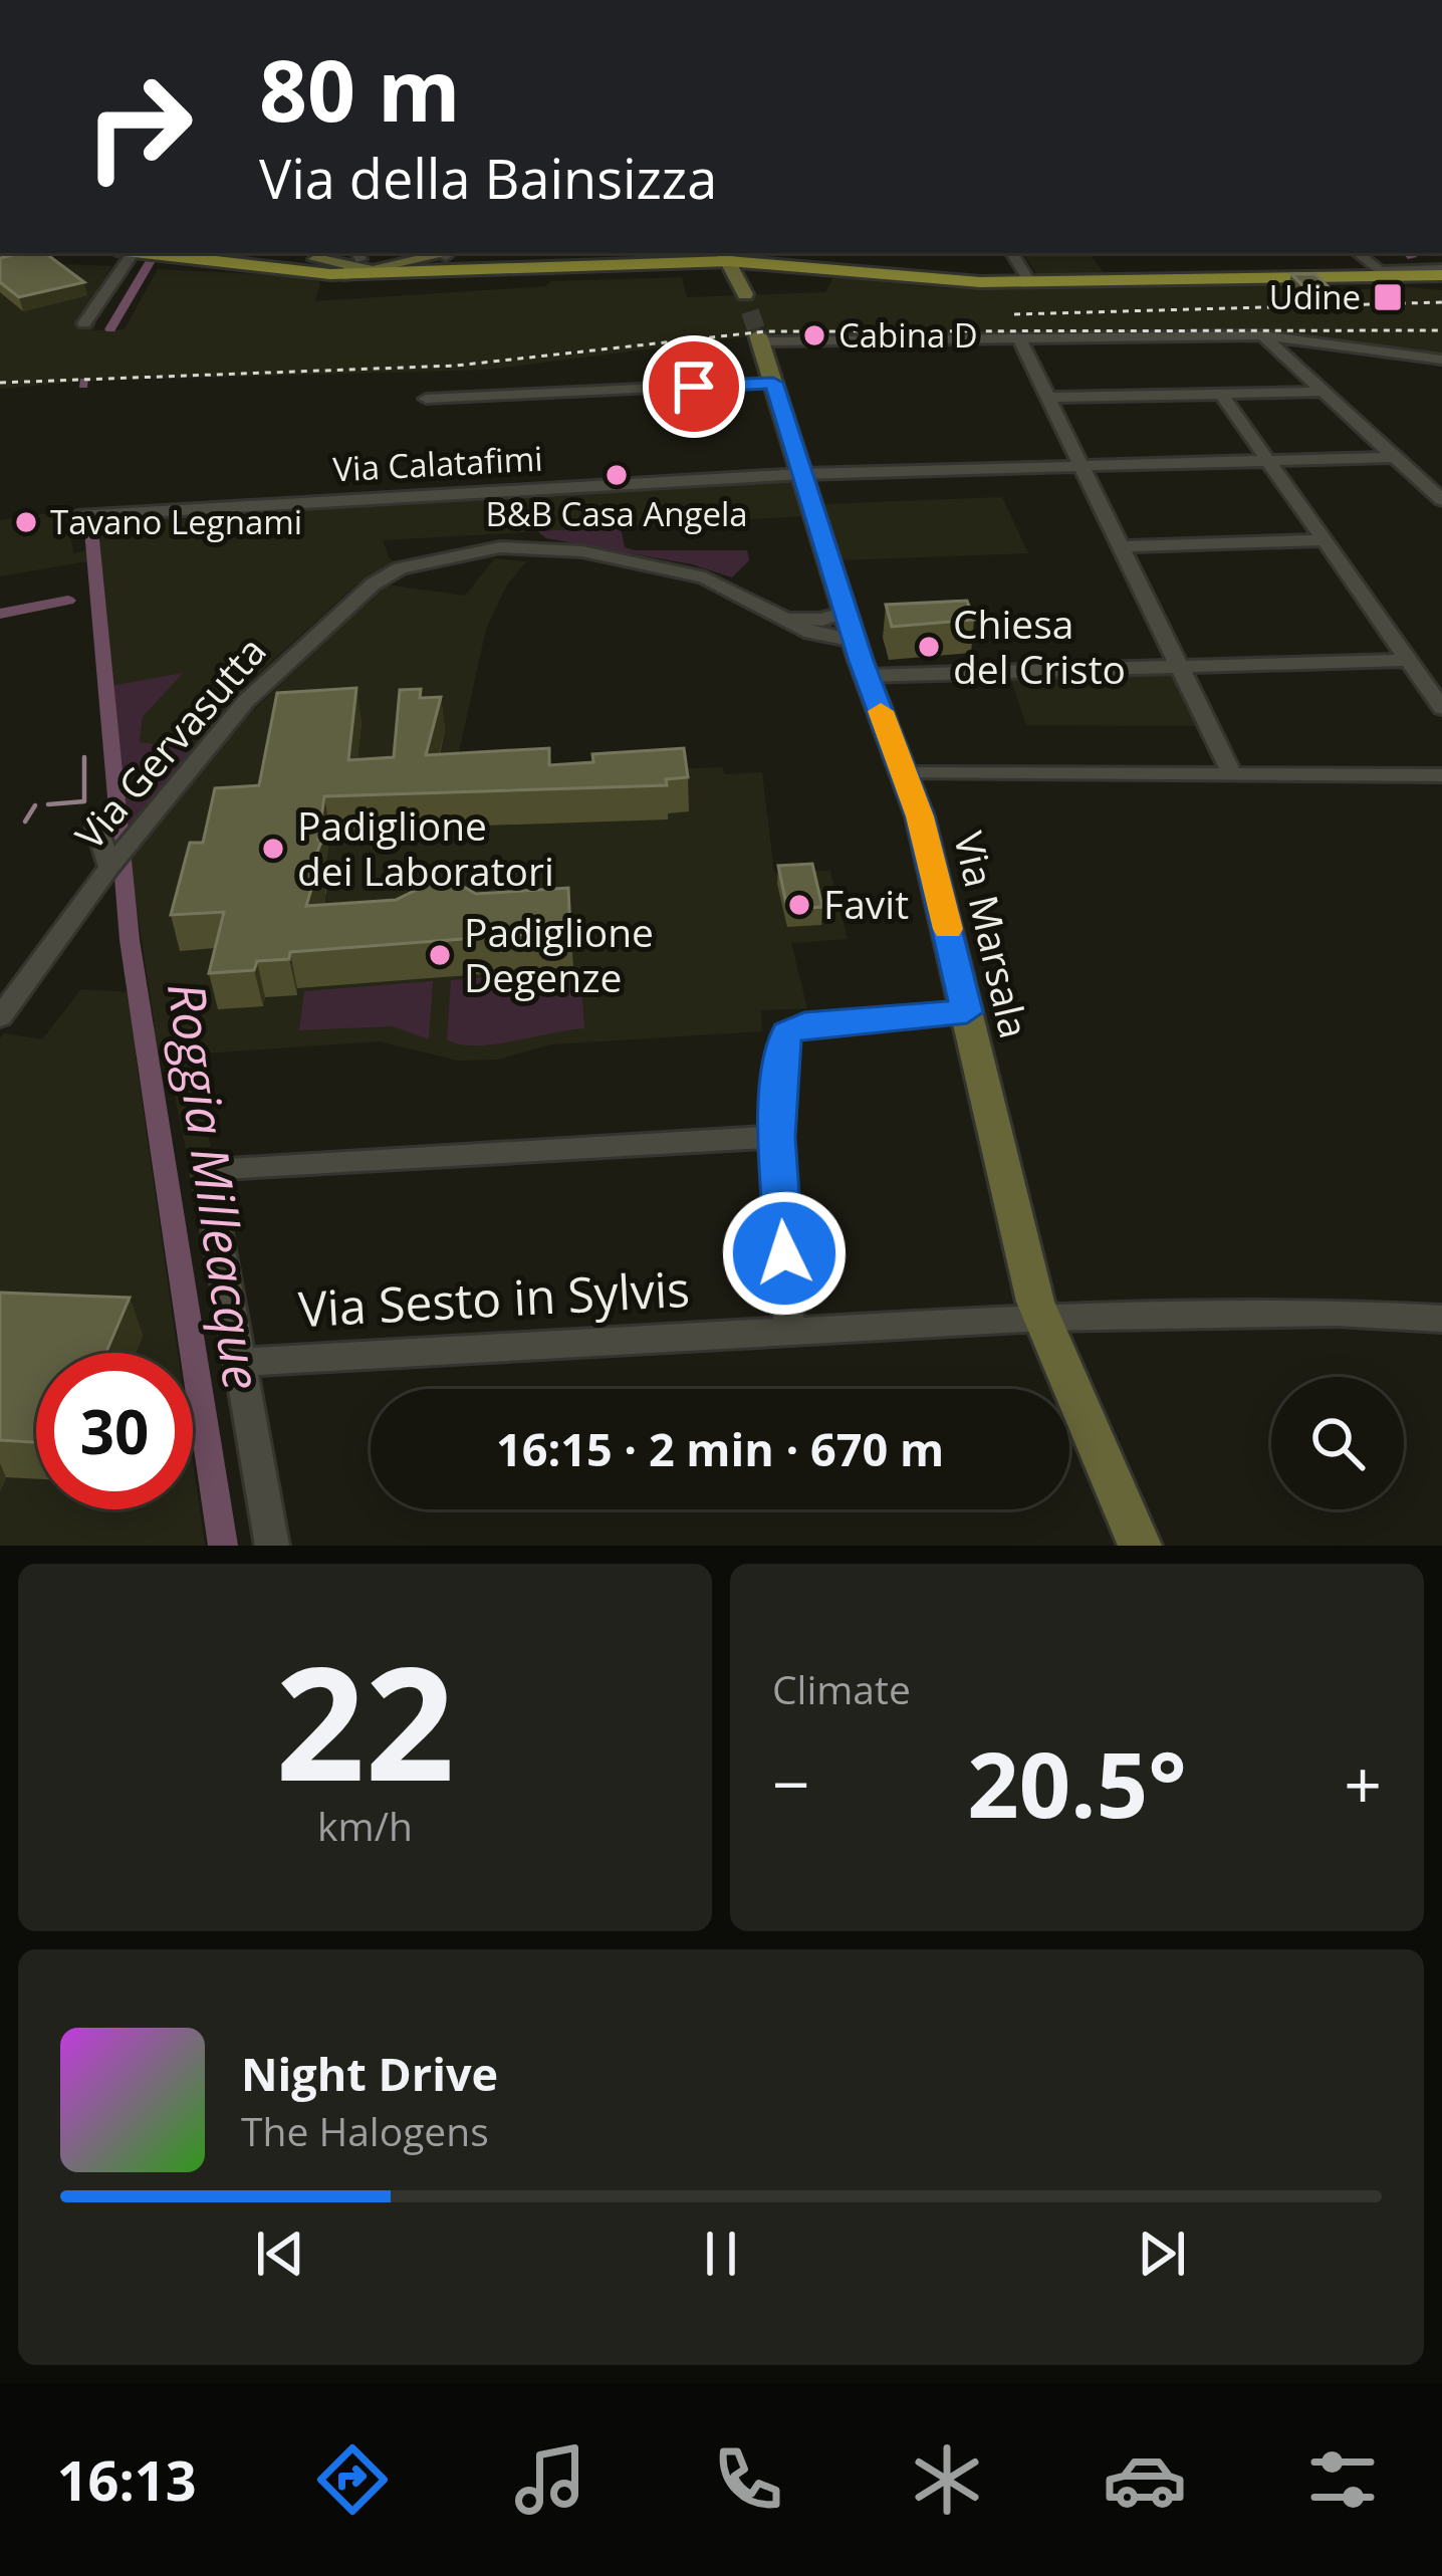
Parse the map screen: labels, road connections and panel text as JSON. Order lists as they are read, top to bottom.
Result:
{
  "streets": {
    "street": [
      "Via Calatafimi",
      "Via Gervasutta",
      "Via Marsala",
      "Via Sesto in Sylvis"
    ]
  },
  "crossings": [
    ["Via Calatafimi", "Via Marsala"],
    ["Via Gervasutta", "Via Marsala"],
    ["Via Marsala", "Via Sesto in Sylvis"]
  ],
  "water": ["Roggia Milleacque"],
  "places": {
    "transit": ["Udine"],
    "other": [
      "Cabina D",
      "B&B Casa Angela",
      "Tavano Legnami",
      "Chiesa del Cristo",
      "Padiglione dei Laboratori",
      "Favit",
      "Padiglione Degenze"
    ]
  },
  "page": {
    "turn": ["80 m", "Via della Bainsizza"],
    "limit": "30",
    "trip": "16:15 · 2 min · 670 m",
    "tile": [
      ["22", "km/h"],
      "Climate"
    ],
    "heat": ["−", "20.5°", "+"],
    "song": ["Night Drive", "The Halogens"],
    "tabs": "16:13"
  }
}
